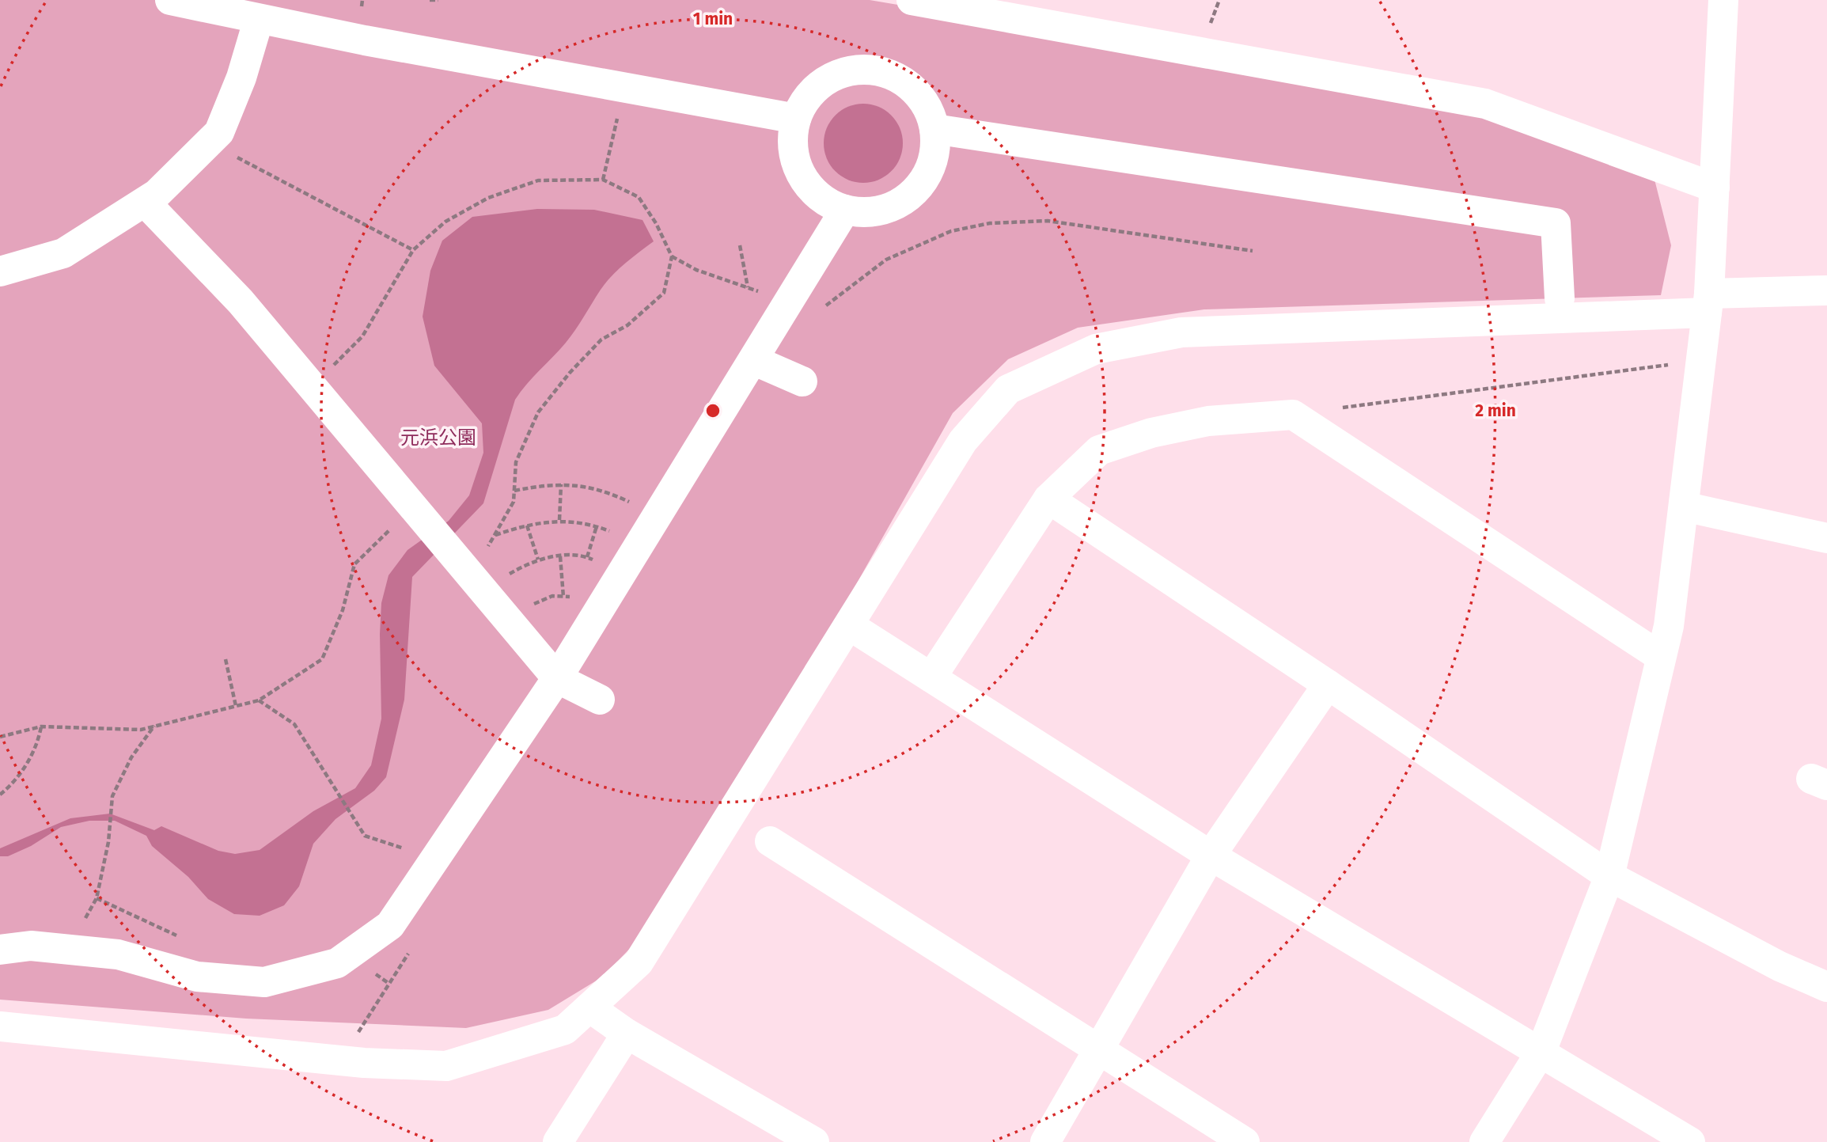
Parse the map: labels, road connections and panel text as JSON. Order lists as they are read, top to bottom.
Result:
{
  "parks": ["元浜公園"],
  "rings": ["1 min", "2 min"]
}
